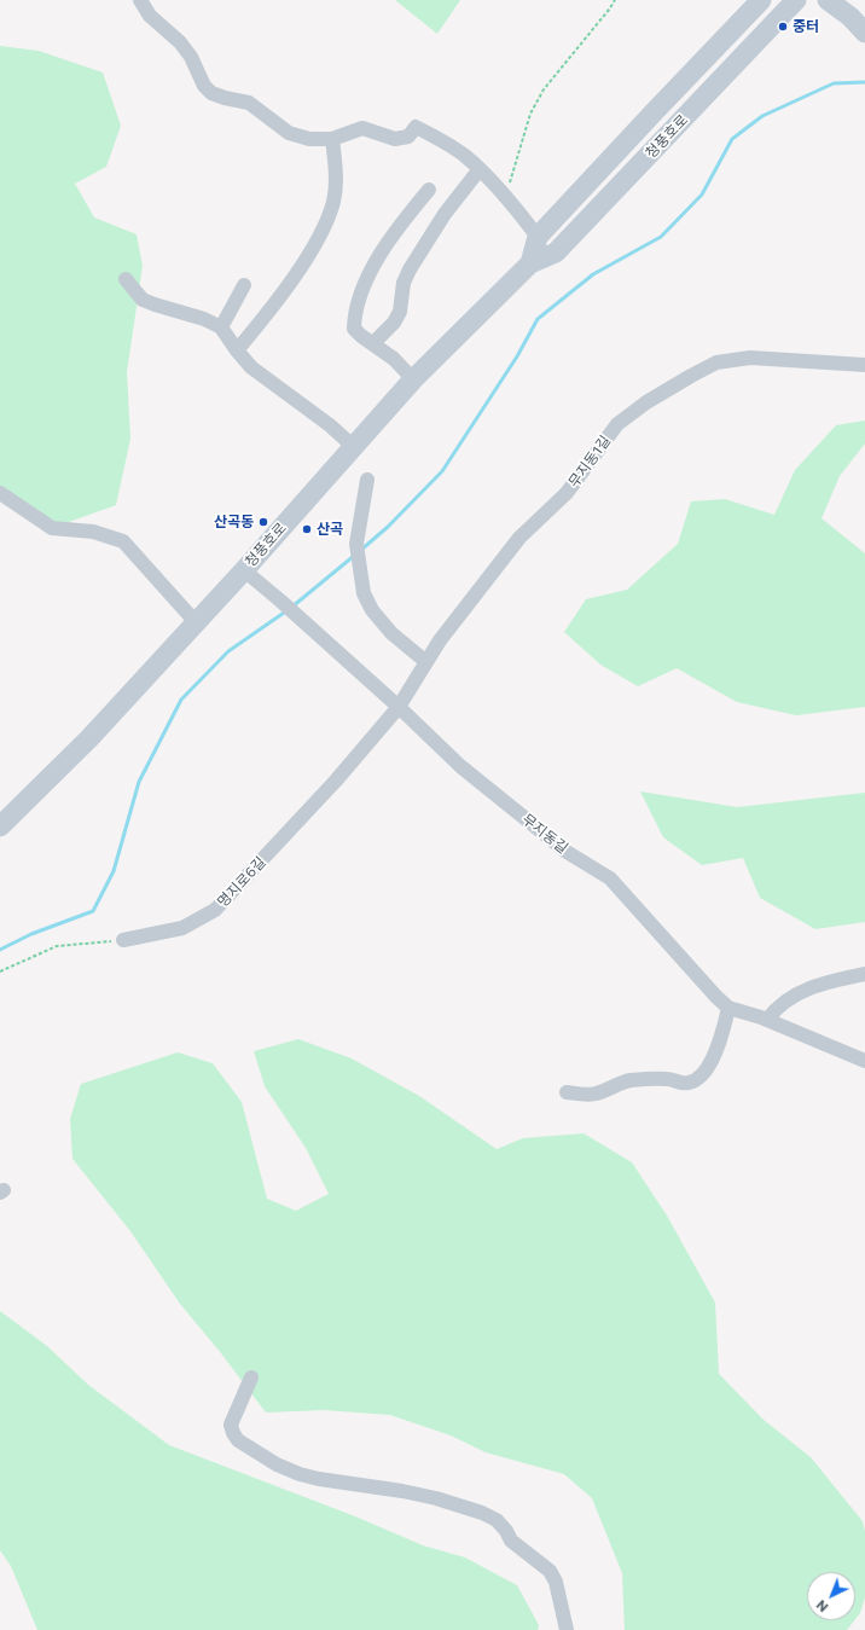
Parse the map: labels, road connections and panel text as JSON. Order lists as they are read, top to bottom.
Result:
{
  "streets": {
    "main road": ["청풍호로"],
    "street": ["무지동1길", "무지동길", "명지로6길"]
  },
  "crossings": [
    ["청풍호로", "무지동길"],
    ["무지동1길", "무지동길"],
    ["무지동1길", "명지로6길"],
    ["무지동길", "명지로6길"]
  ],
  "places": ["중터", "산곡동", "산곡"],
  "north": "bottom left"
}
